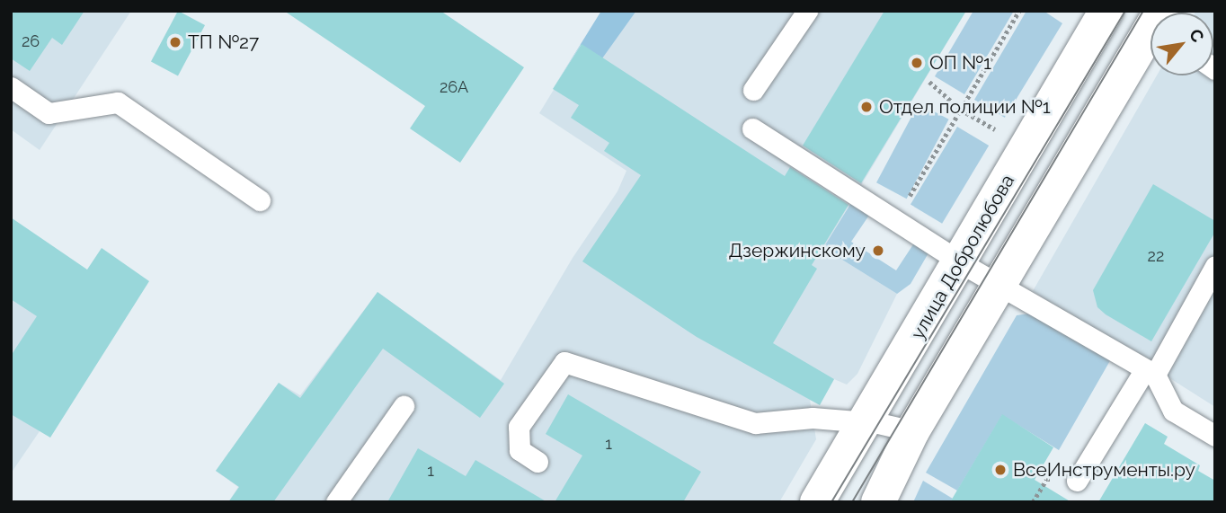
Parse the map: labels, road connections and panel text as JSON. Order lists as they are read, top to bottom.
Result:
{
  "streets": {
    "main road": ["улица Добролюбова"]
  },
  "places": [
    "ТП №27",
    "ОП №1",
    "Отдел полиции №1",
    "Дзержинскому",
    "ВсеИнструменты.ру"
  ],
  "house_numbers": [
    "26",
    "26А",
    "22",
    "1",
    "1"
  ],
  "north": "top right"
}
